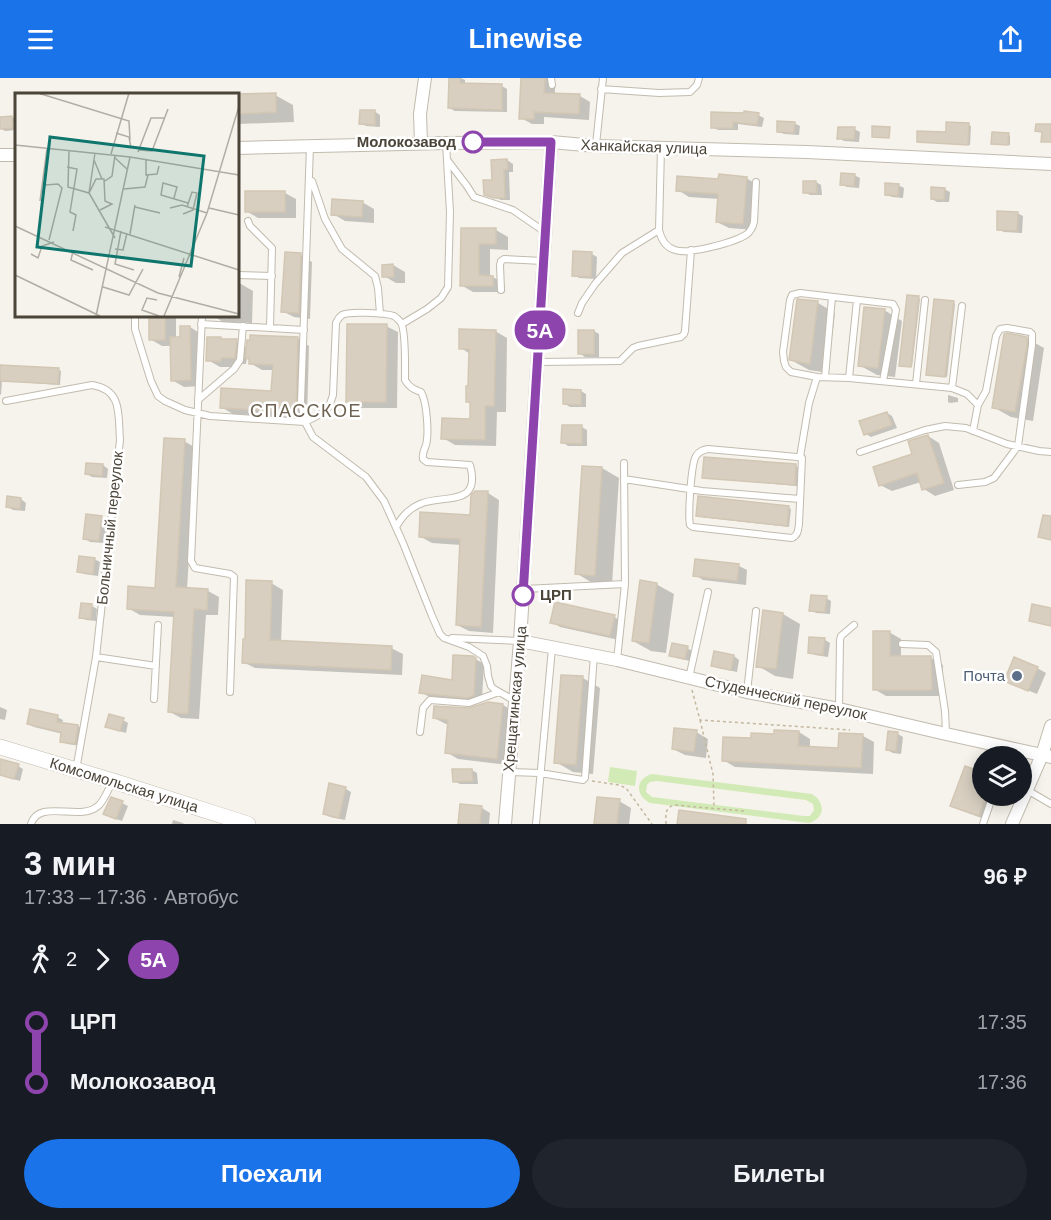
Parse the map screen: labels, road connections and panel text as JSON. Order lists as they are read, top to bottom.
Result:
{
  "streets": {
    "street": [
      "Ханкайская улица",
      "Студенческий переулок",
      "Хрещатинская улица",
      "Комсомольская улица"
    ],
    "lane": ["Больничный переулок"]
  },
  "crossings": [
    ["Ханкайская улица", "Хрещатинская улица"],
    ["Больничный переулок", "Комсомольская улица"],
    ["Студенческий переулок", "Хрещатинская улица"]
  ],
  "districts": ["СПАССКОЕ"],
  "places": ["Молокозавод", "ЦРП", "Почта"],
  "lines": ["bus line 5А"],
  "page": {
    "header": "Linewise",
    "on_map": "5А",
    "heading": ["3 мин", "17:33 – 17:36 · Автобус", "96 ₽"],
    "legs": ["2", "5А"],
    "list": [
      {
        "name": "ЦРП",
        "value": "17:35"
      },
      {
        "name": "Молокозавод",
        "value": "17:36"
      }
    ],
    "buttons": ["Поехали", "Билеты"]
  }
}
